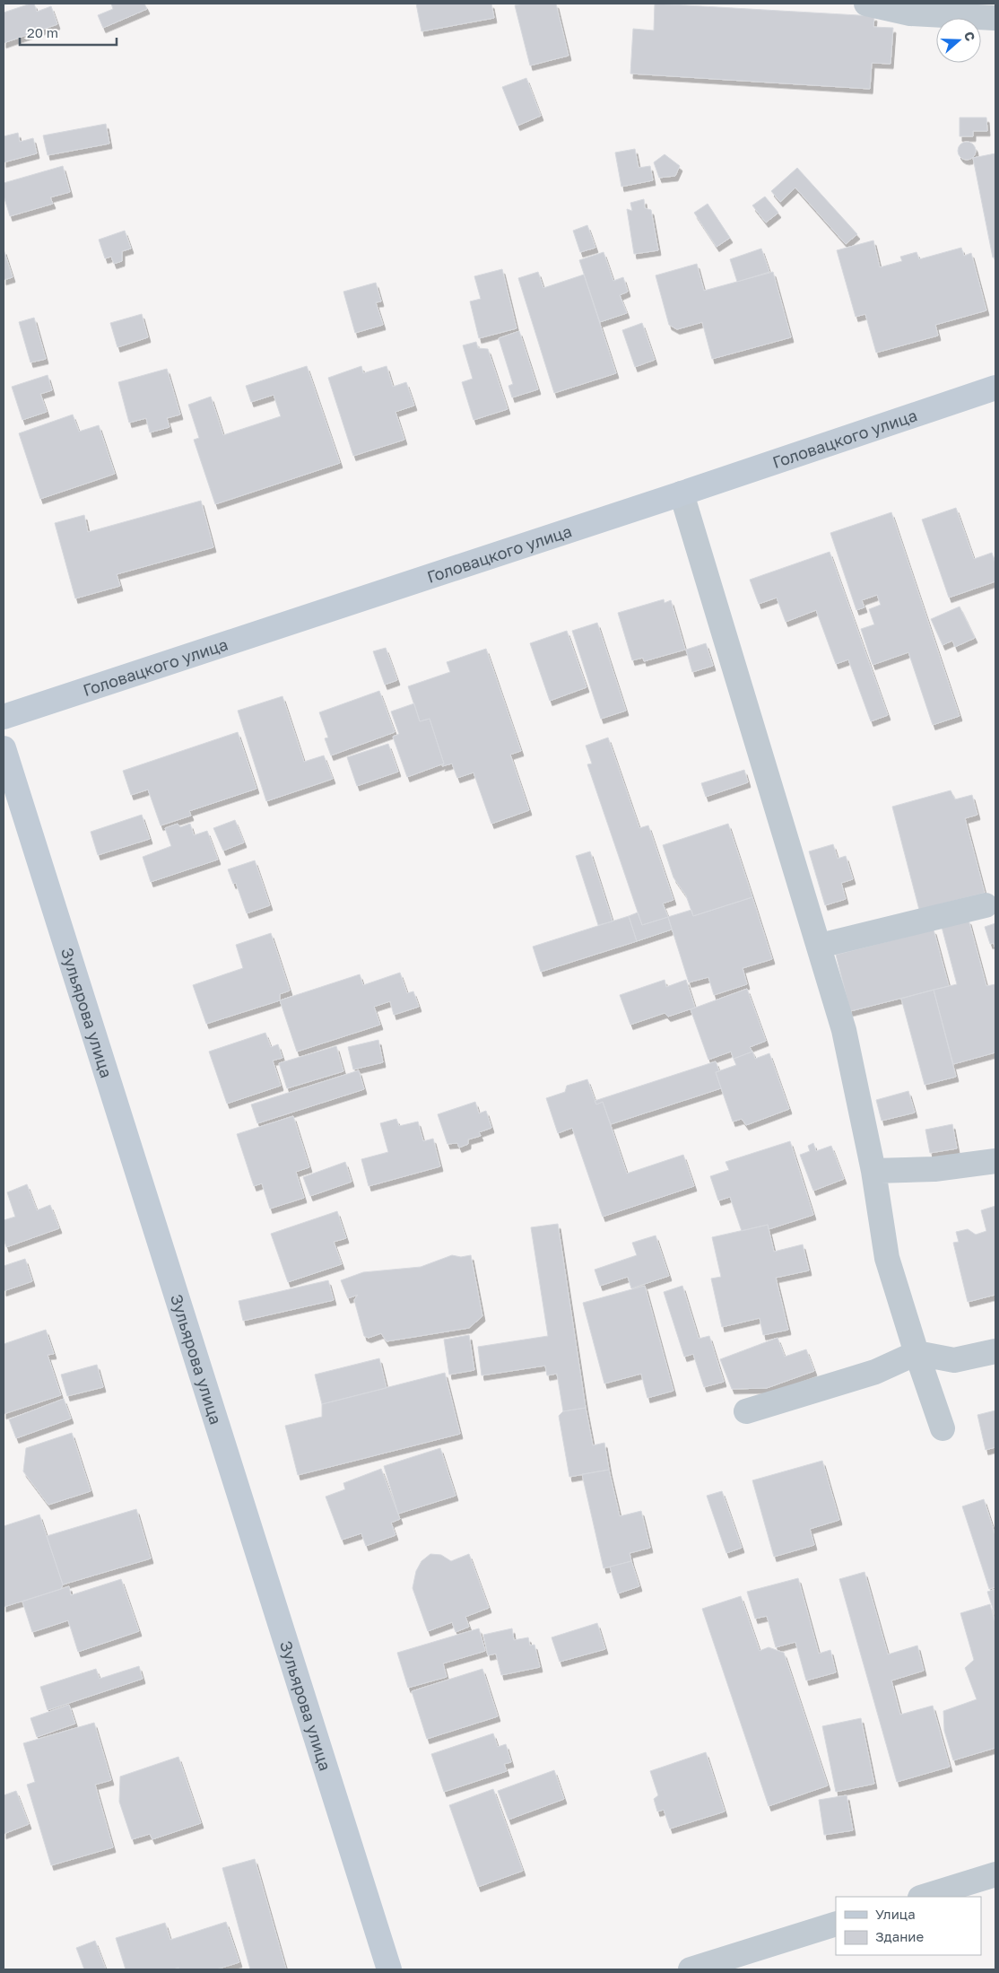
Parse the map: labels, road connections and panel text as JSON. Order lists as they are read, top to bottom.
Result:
{
  "streets": {
    "street": ["Головацкого улица", "Зульярова улица"]
  },
  "legend": ["Улица", "Здание"],
  "scale_bar": "20 m",
  "north": "right"
}
